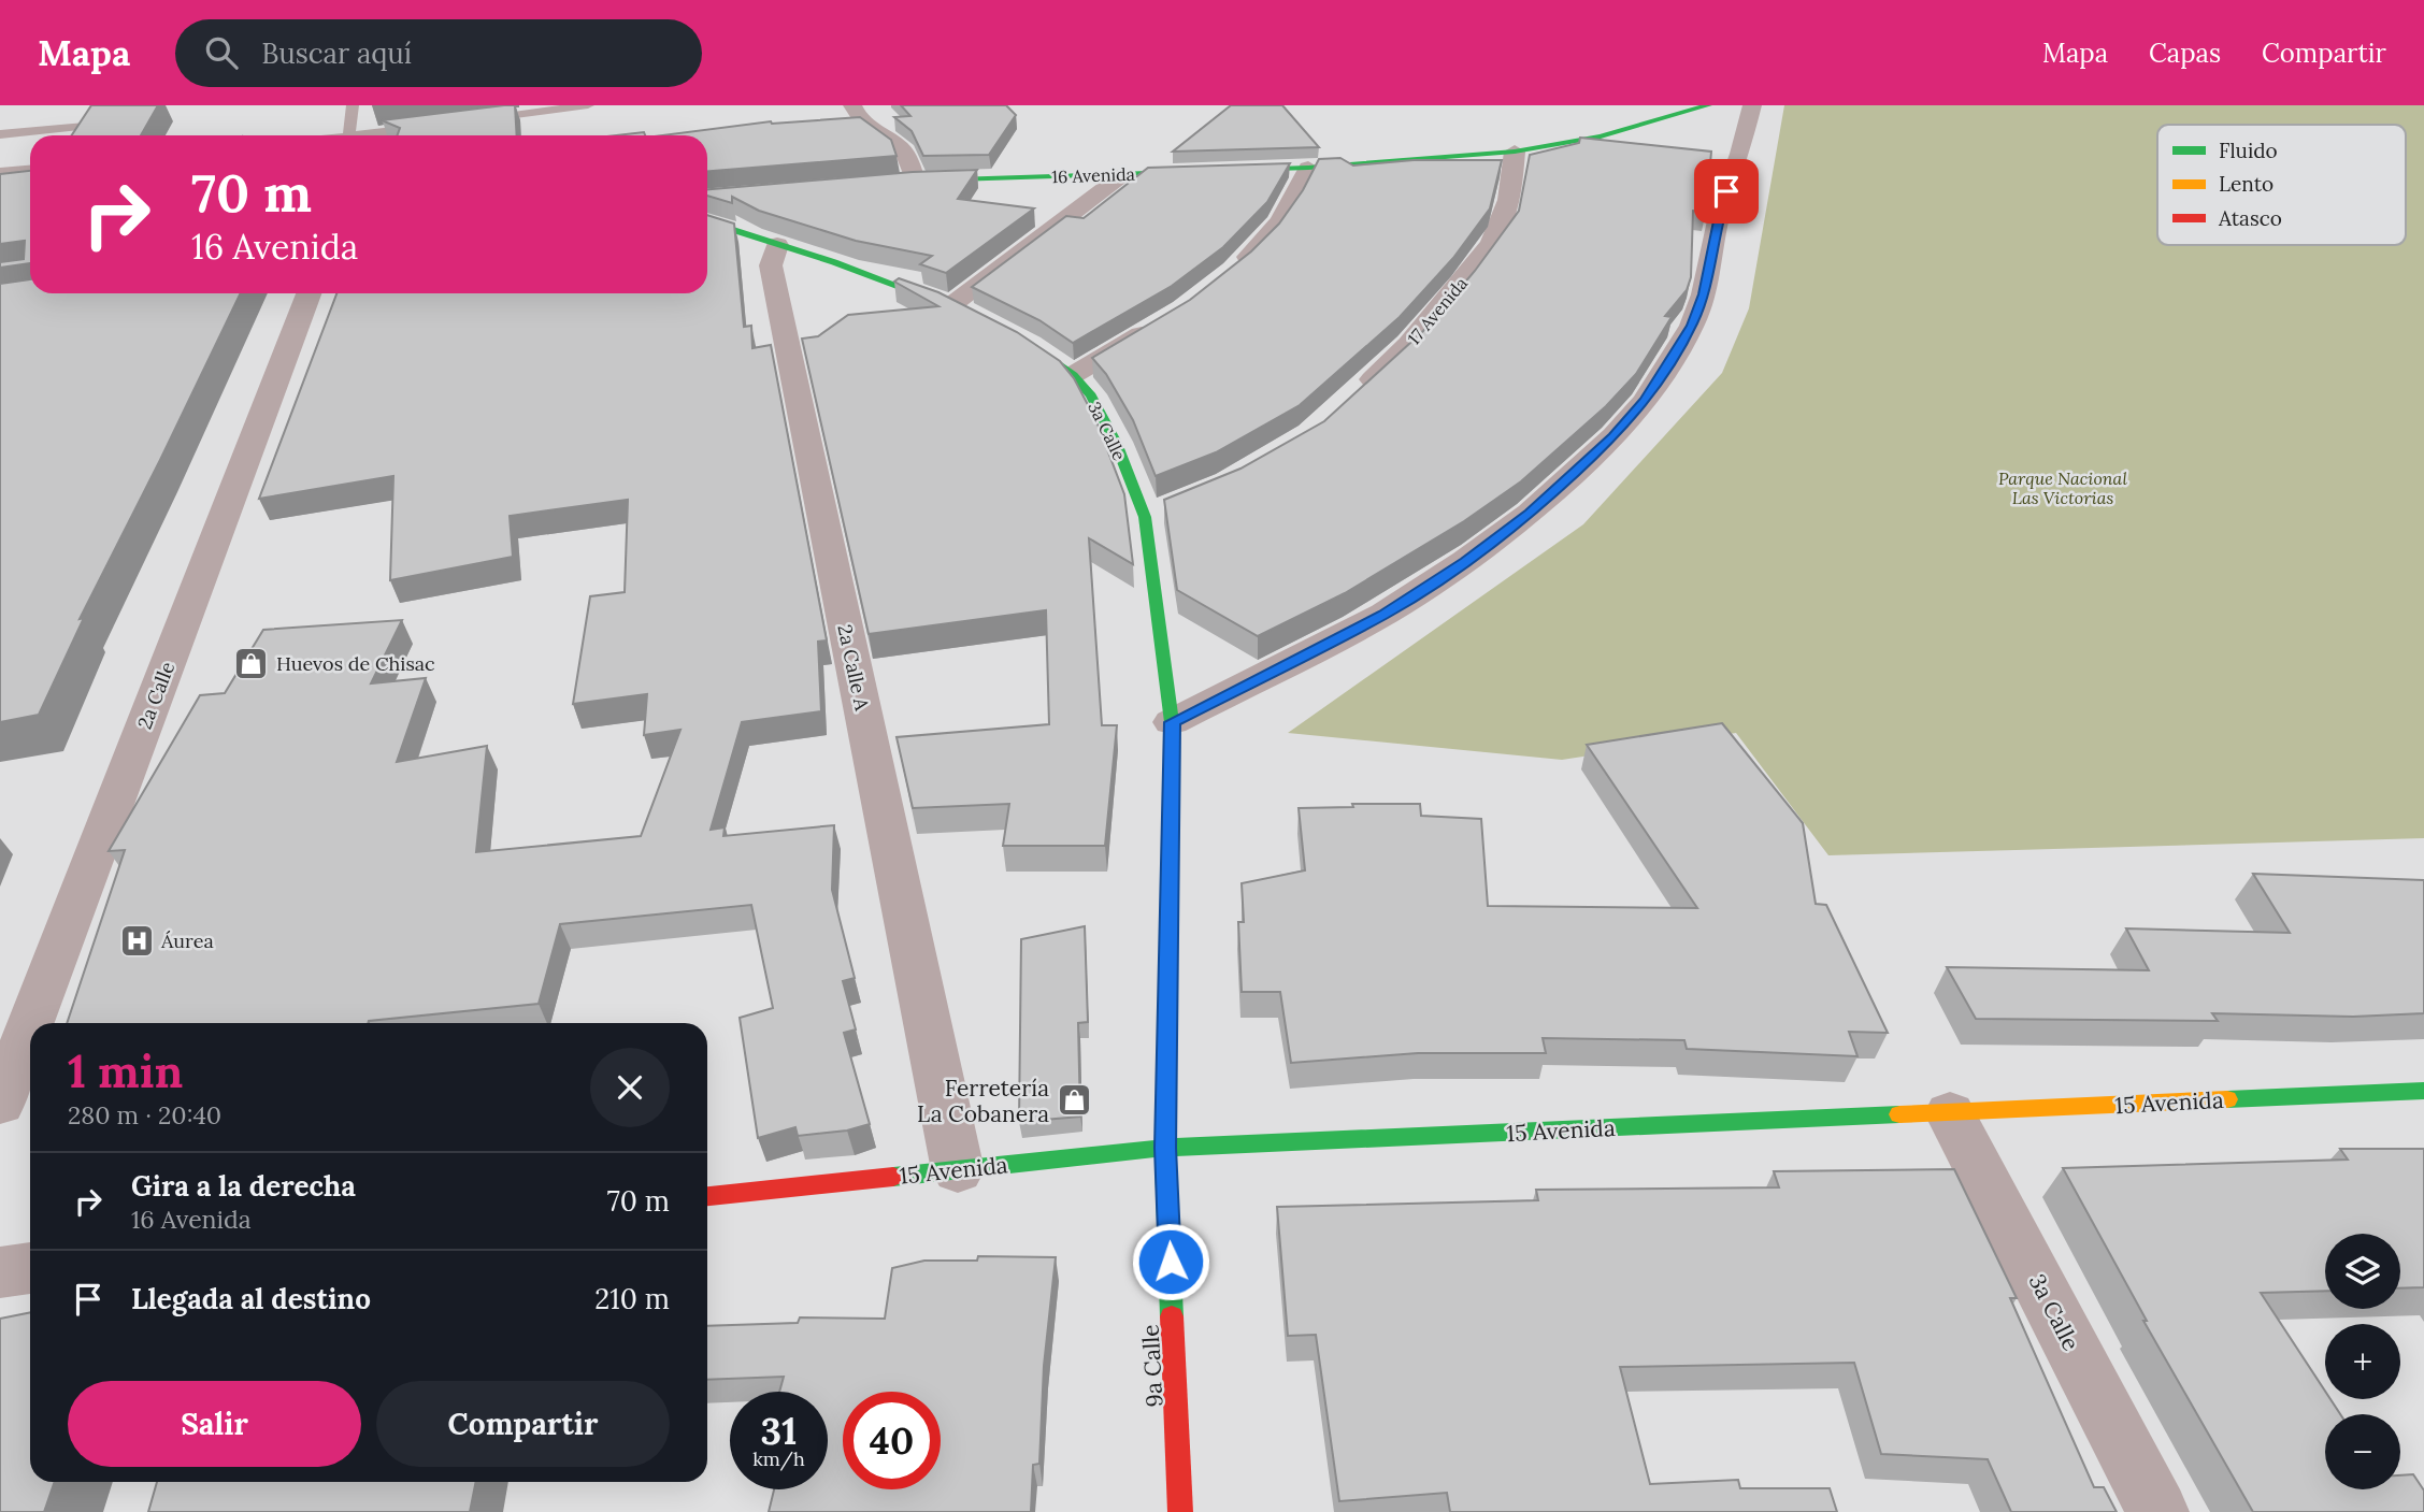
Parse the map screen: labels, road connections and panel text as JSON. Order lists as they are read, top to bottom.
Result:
{
  "streets": {
    "street": [
      "16 Avenida",
      "17 Avenida",
      "3a Calle",
      "2a Calle A",
      "2a Calle",
      "15 Avenida",
      "9a Calle"
    ]
  },
  "crossings": [
    ["16 Avenida", "17 Avenida"],
    ["3a Calle", "15 Avenida"],
    ["3a Calle", "9a Calle"],
    ["2a Calle A", "15 Avenida"],
    ["15 Avenida", "9a Calle"]
  ],
  "parks": ["Parque Nacional Las Victorias"],
  "places": {
    "shop": ["Huevos de Chisac", "Ferretería La Cobanera"],
    "hospital": ["Áurea"]
  },
  "legend": ["Fluido", "Lento", "Atasco"],
  "page": {
    "header": "Mapa",
    "search": "Buscar aquí",
    "nav": ["Mapa", "Capas", "Compartir"],
    "turn": ["70 m", "16 Avenida"],
    "heading": ["1 min", "280 m · 20:40"],
    "list": [
      {
        "name": "Gira a la derecha",
        "note": "16 Avenida",
        "value": "70 m"
      },
      {
        "name": "Llegada al destino",
        "value": "210 m"
      }
    ],
    "map_buttons": ["+", "−"],
    "buttons": ["Salir", "Compartir"],
    "speed": "31 km/h",
    "limit": "40"
  }
}
